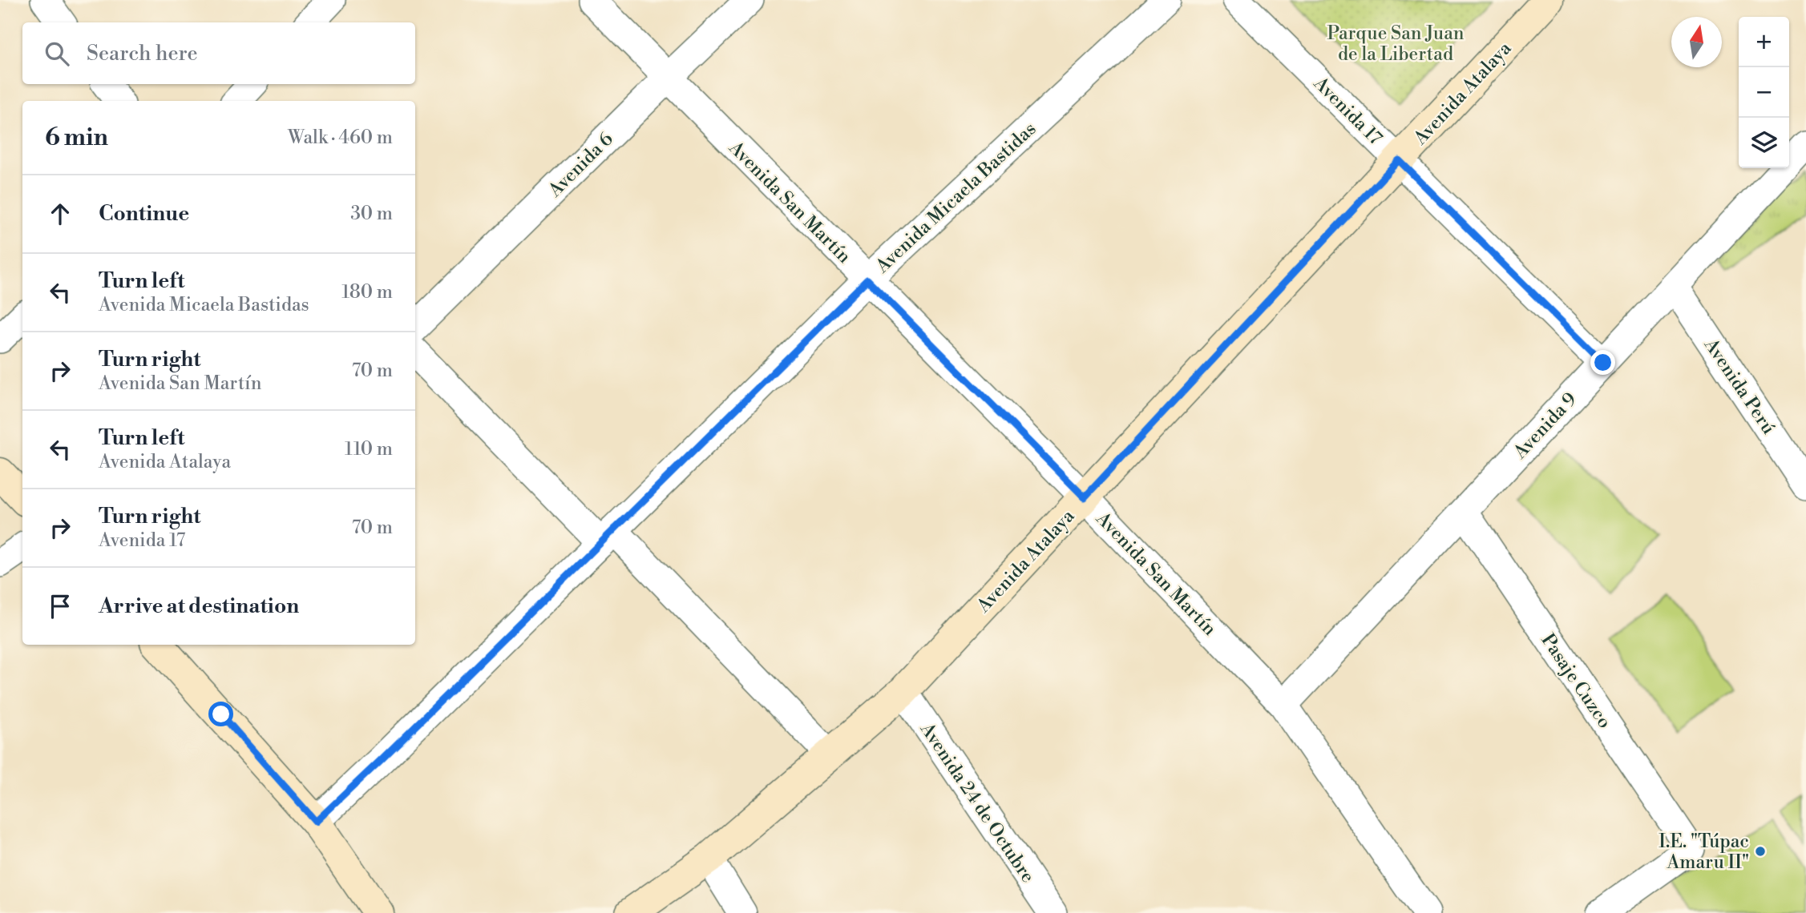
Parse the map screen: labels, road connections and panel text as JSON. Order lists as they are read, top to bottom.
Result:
{
  "streets": {
    "street": [
      "Avenida Atalaya",
      "Avenida 17",
      "Avenida 6",
      "Avenida Micaela Bastidas",
      "Avenida San Martín",
      "Avenida Perú",
      "Avenida 9",
      "Pasaje Cuzco",
      "Avenida 24 de Octubre"
    ]
  },
  "crossings": [
    ["Avenida Atalaya", "Avenida 17"],
    ["Avenida Atalaya", "Avenida San Martín"],
    ["Avenida Atalaya", "Avenida 24 de Octubre"],
    ["Avenida 17", "Avenida 9"],
    ["Avenida 6", "Avenida San Martín"],
    ["Avenida Micaela Bastidas", "Avenida San Martín"],
    ["Avenida San Martín", "Avenida 9"],
    ["Avenida Perú", "Avenida 9"],
    ["Avenida 9", "Pasaje Cuzco"]
  ],
  "parks": ["Parque San Juan de la Libertad"],
  "places": ["I.E. \"Túpac Amaru II\""],
  "north": "top",
  "page": {
    "map_buttons": ["+", "−"],
    "search": "Search here",
    "heading": ["6 min", "Walk · 460 m"],
    "list": [
      ["Continue", "30 m"],
      ["Turn left", "Avenida Micaela Bastidas", "180 m"],
      ["Turn right", "Avenida San Martín", "70 m"],
      ["Turn left", "Avenida Atalaya", "110 m"],
      ["Turn right", "Avenida 17", "70 m"],
      "Arrive at destination"
    ]
  }
}
